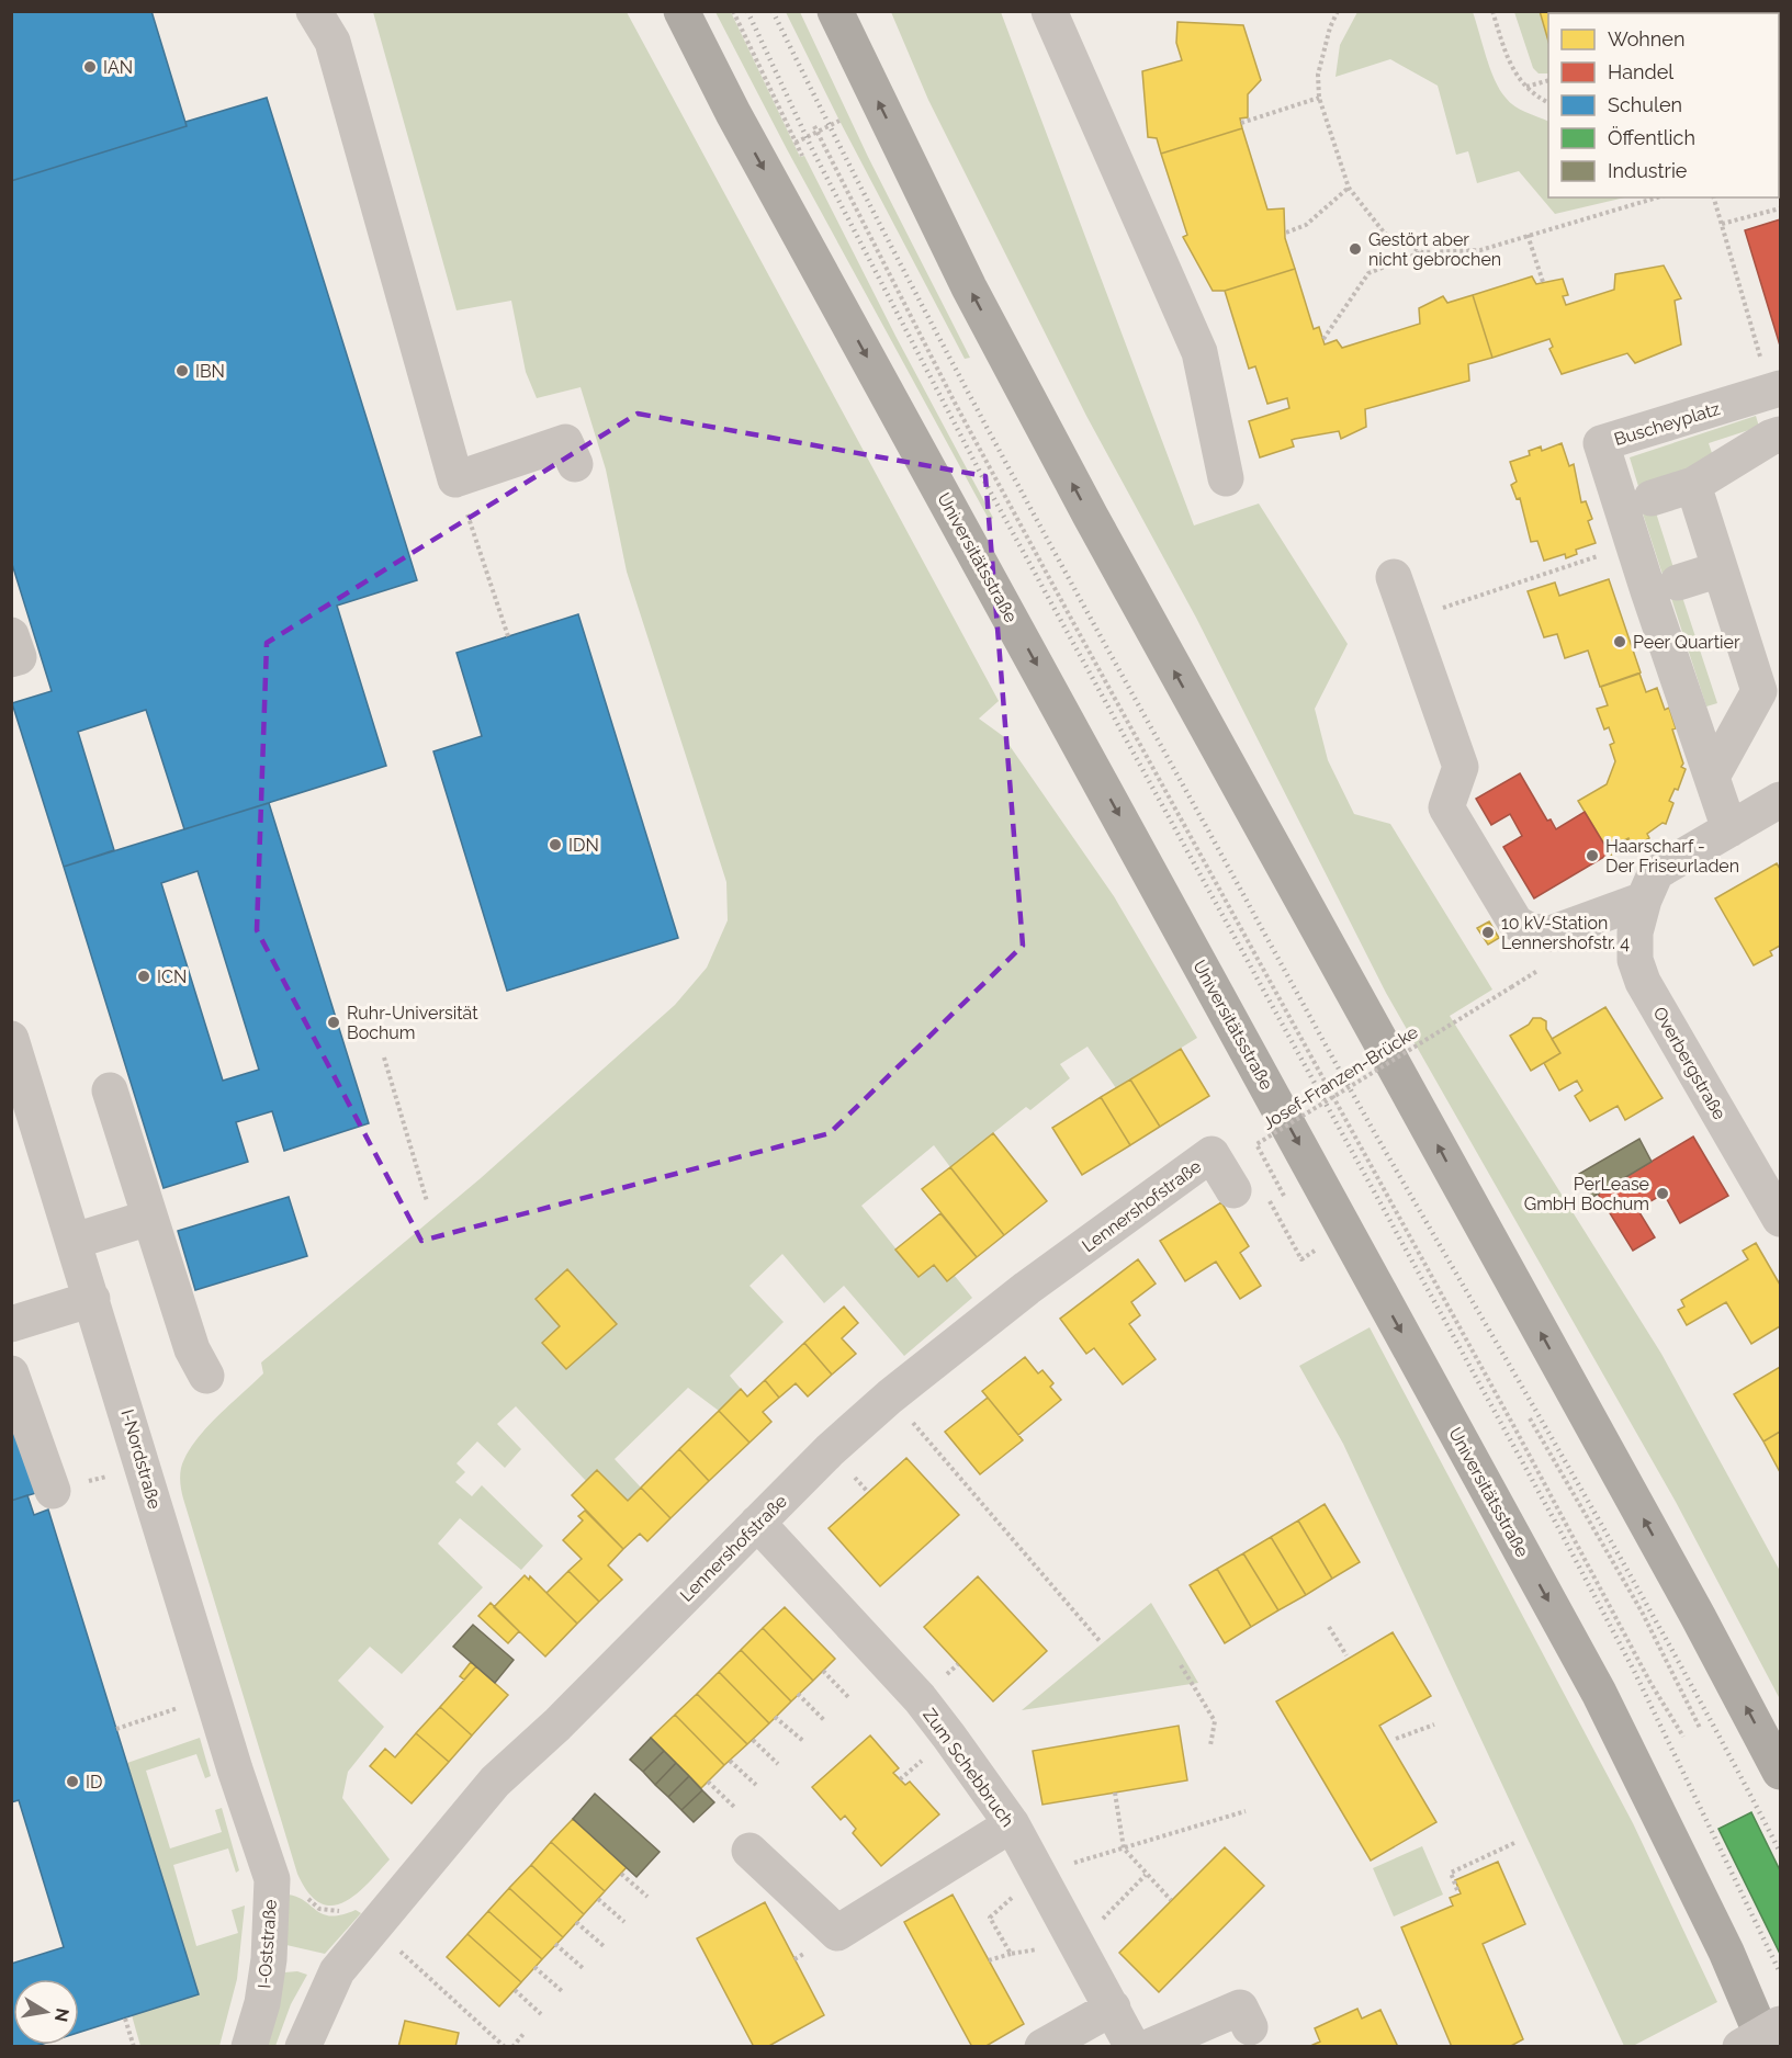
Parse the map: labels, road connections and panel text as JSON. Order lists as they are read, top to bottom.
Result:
{
  "streets": {
    "highway": ["Universitätsstraße"],
    "street": [
      "Buscheyplatz",
      "Overbergstraße",
      "Lennershofstraße",
      "I-Nordstraße",
      "Zum Schebbruch",
      "I-Oststraße"
    ],
    "path": ["Josef-Franzen-Brücke"]
  },
  "crossings": [
    ["Lennershofstraße", "Zum Schebbruch"],
    ["I-Nordstraße", "I-Oststraße"]
  ],
  "places": [
    "IAN",
    "Gestört aber nicht gebrochen",
    "IBN",
    "Peer Quartier",
    "IDN",
    "Haarscharf - Der Friseurladen",
    "10 kV-Station Lennershofstr. 4",
    "ICN",
    "Ruhr-Universität Bochum",
    "PerLease GmbH Bochum",
    "ID"
  ],
  "legend": [
    "Wohnen",
    "Handel",
    "Schulen",
    "Öffentlich",
    "Industrie"
  ],
  "north": "right"
}
